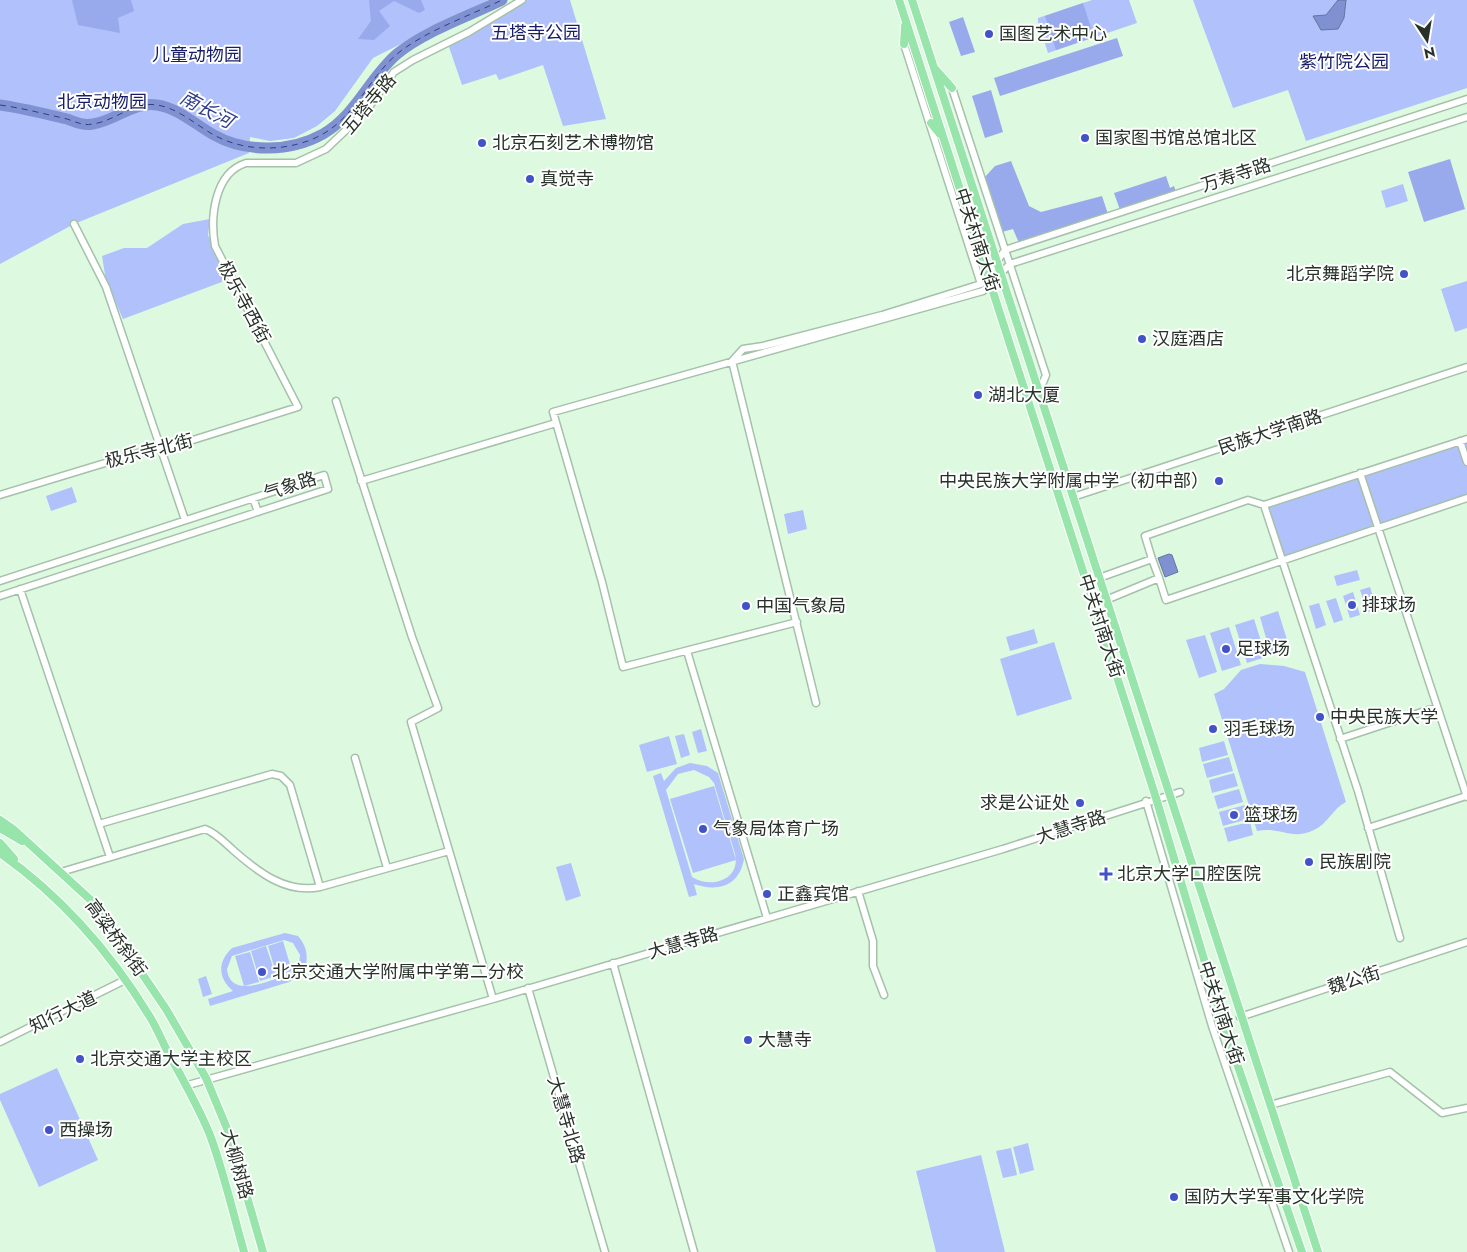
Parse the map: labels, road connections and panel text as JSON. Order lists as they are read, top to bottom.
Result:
{
  "streets": {
    "main road": ["中关村南大街", "高粱桥斜街", "大柳树路"],
    "street": [
      "五塔寺路",
      "万寿寺路",
      "极乐寺西街",
      "民族大学南路",
      "极乐寺北街",
      "气象路",
      "大慧寺路",
      "魏公街",
      "知行大道",
      "大慧寺北路"
    ]
  },
  "crossings": [
    ["五塔寺路", "极乐寺西街"],
    ["万寿寺路", "中关村南大街"],
    ["中关村南大街", "民族大学南路"],
    ["中关村南大街", "大慧寺路"],
    ["中关村南大街", "魏公街"],
    ["极乐寺西街", "极乐寺北街"],
    ["大慧寺路", "高粱桥斜街"],
    ["大慧寺路", "大慧寺北路"],
    ["大慧寺路", "大柳树路"],
    ["高粱桥斜街", "知行大道"],
    ["高粱桥斜街", "大柳树路"]
  ],
  "water": ["南长河"],
  "parks": [
    "五塔寺公园",
    "儿童动物园",
    "紫竹院公园",
    "北京动物园"
  ],
  "places": {
    "other": [
      "国图艺术中心",
      "国家图书馆总馆北区",
      "北京石刻艺术博物馆",
      "真觉寺",
      "北京舞蹈学院",
      "汉庭酒店",
      "湖北大厦",
      "中央民族大学附属中学（初中部）",
      "排球场",
      "中国气象局",
      "足球场",
      "中央民族大学",
      "羽毛球场",
      "求是公证处",
      "篮球场",
      "气象局体育广场",
      "民族剧院",
      "正鑫宾馆",
      "北京交通大学附属中学第二分校",
      "大慧寺",
      "北京交通大学主校区",
      "西操场",
      "国防大学军事文化学院"
    ],
    "health": ["北京大学口腔医院"]
  },
  "north": "bottom"
}
